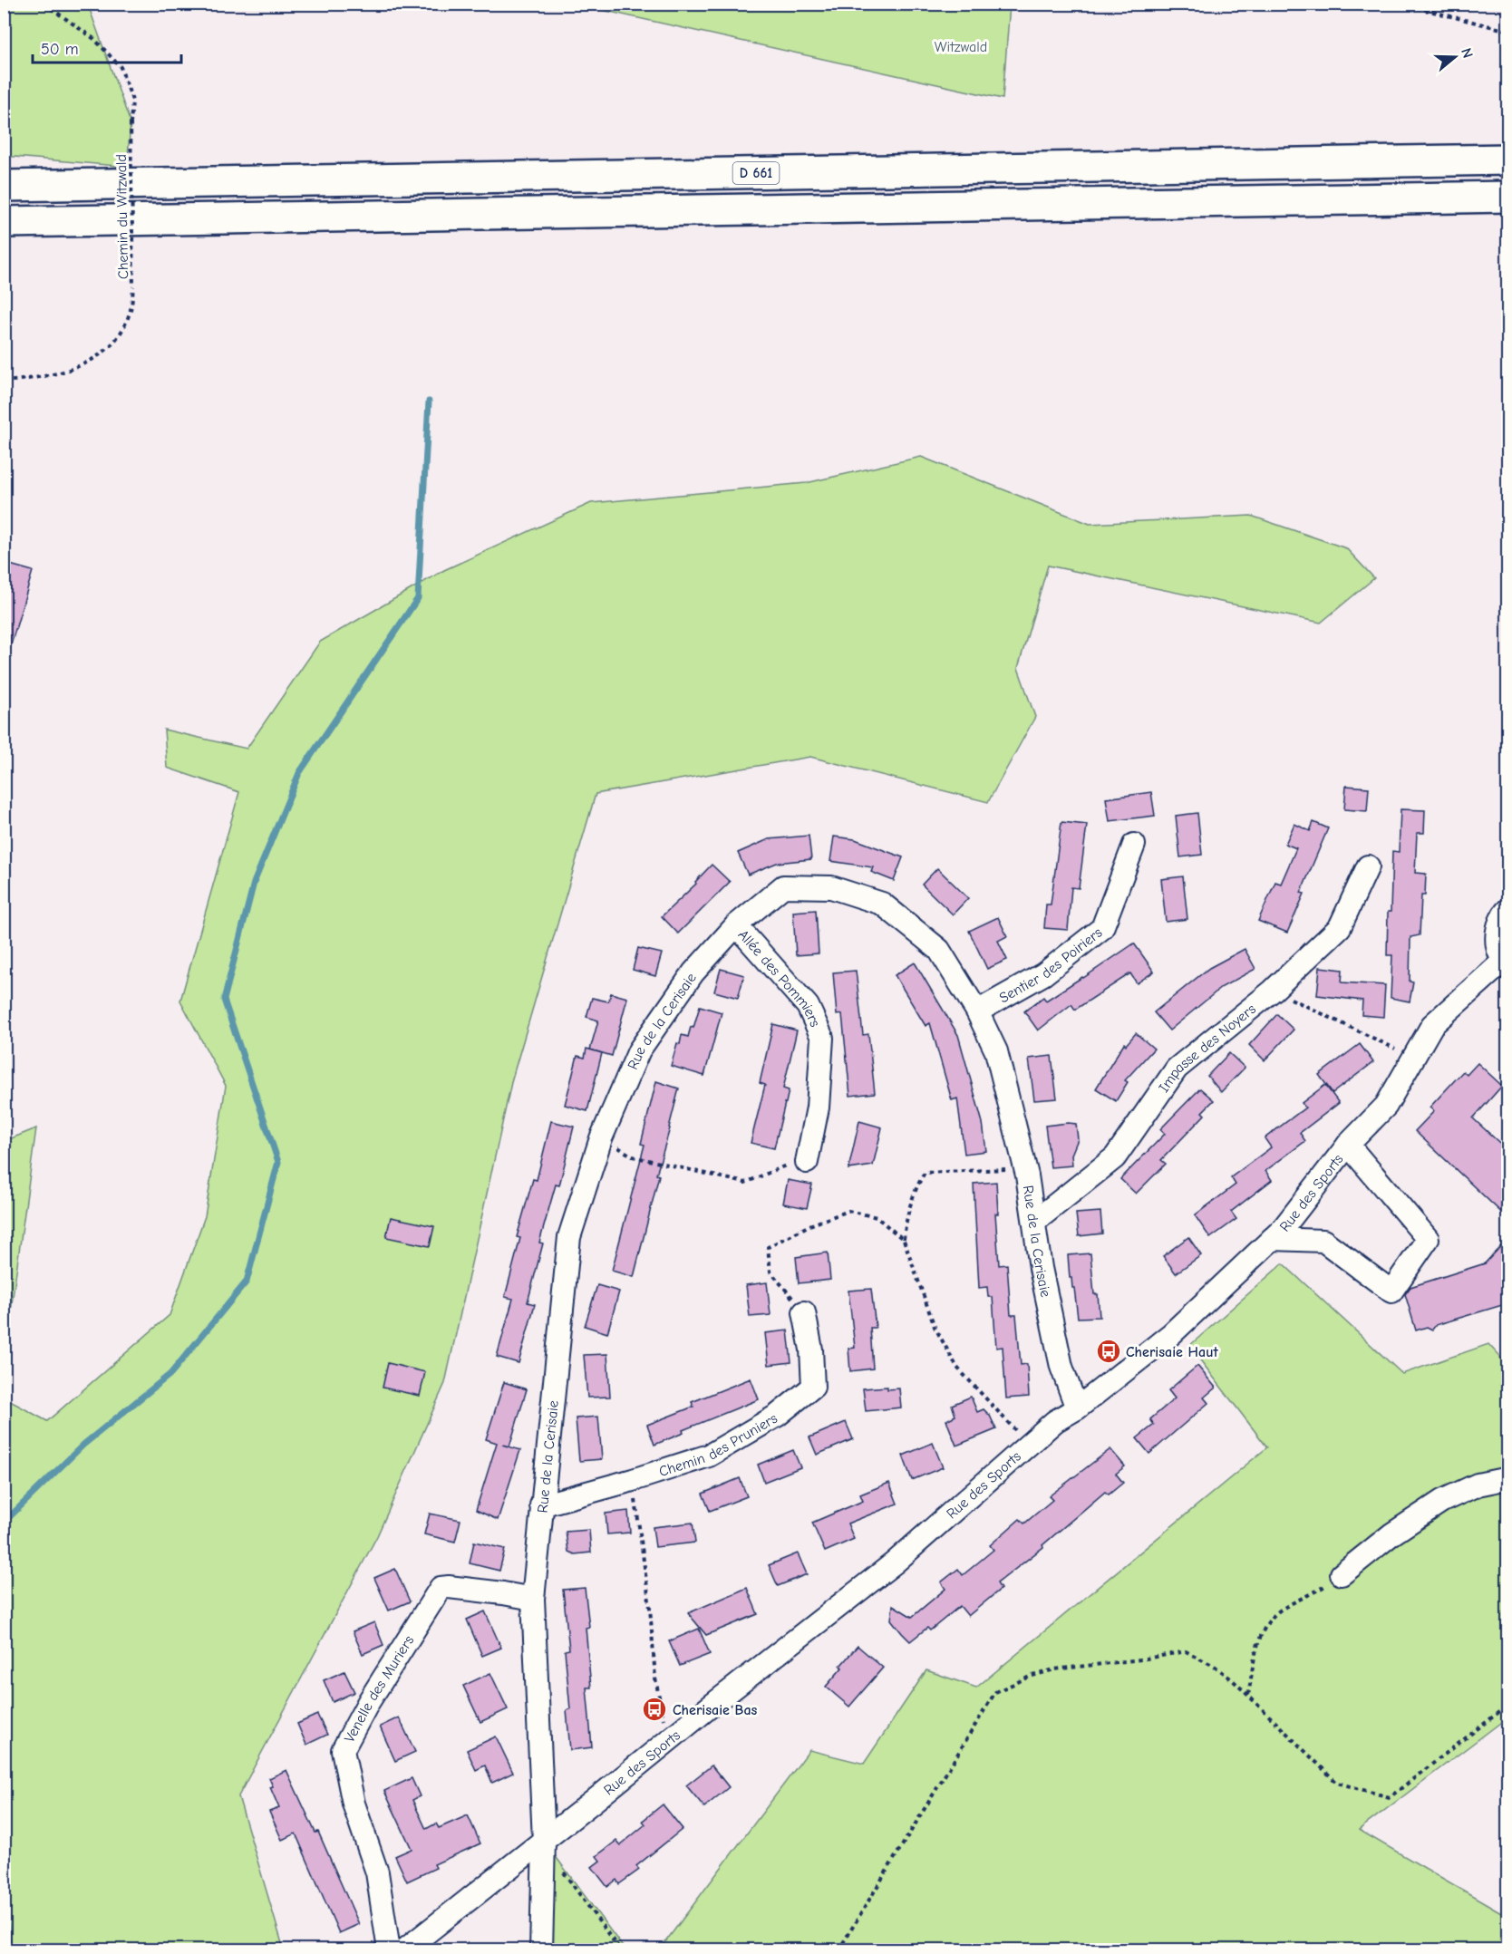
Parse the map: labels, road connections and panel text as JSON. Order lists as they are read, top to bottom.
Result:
{
  "streets": {
    "highway": ["D 661"],
    "street": [
      "Sentier des Poiriers",
      "Allée des Pommiers",
      "Rue de la Cerisaie",
      "Impasse des Noyers",
      "Rue des Sports",
      "Chemin des Pruniers",
      "Venelle des Muriers"
    ],
    "path": ["Chemin du Witzwald"]
  },
  "crossings": [
    ["Sentier des Poiriers", "Rue de la Cerisaie"],
    ["Allée des Pommiers", "Rue de la Cerisaie"],
    ["Rue de la Cerisaie", "Impasse des Noyers"],
    ["Rue de la Cerisaie", "Rue des Sports"],
    ["Rue de la Cerisaie", "Chemin des Pruniers"],
    ["Rue de la Cerisaie", "Venelle des Muriers"]
  ],
  "parks": ["Witzwald"],
  "places": {
    "bus stop": ["Cherisaie Haut", "Cherisaie Bas"]
  },
  "scale_bar": "50 m",
  "north": "right"
}
